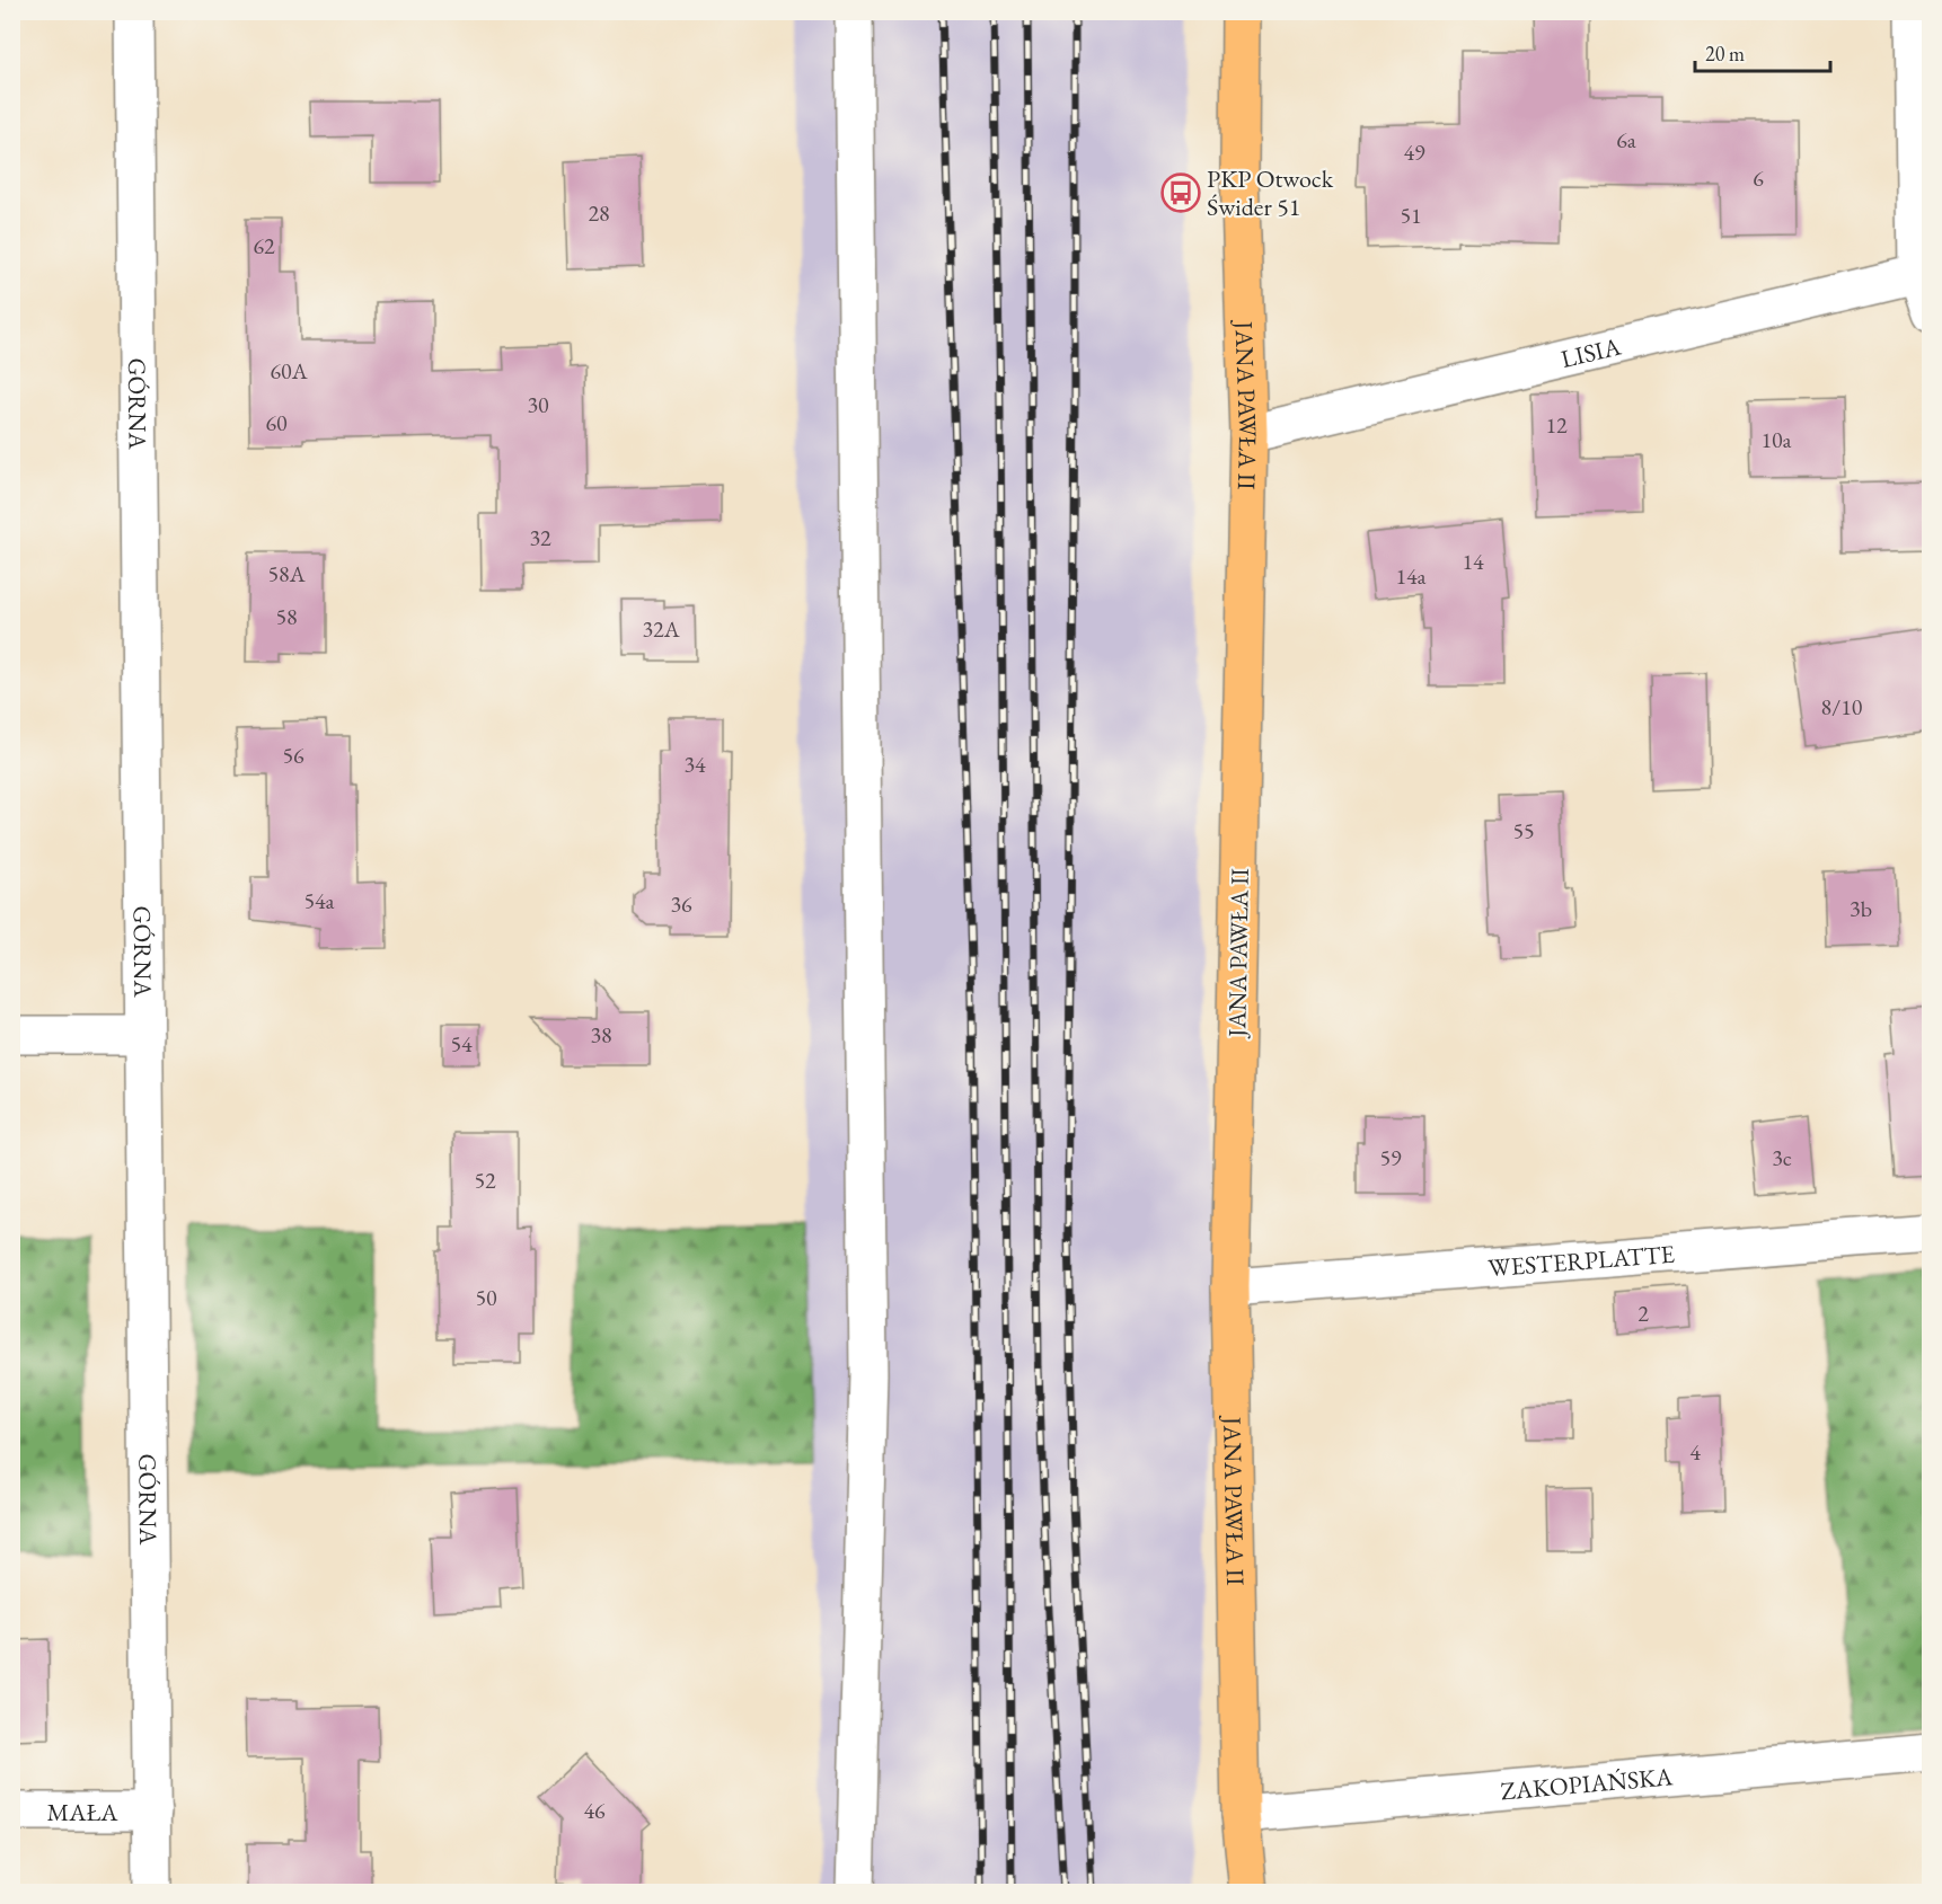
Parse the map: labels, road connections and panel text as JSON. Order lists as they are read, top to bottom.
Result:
{
  "streets": {
    "main road": ["JANA PAWŁA II"],
    "street": [
      "LISIA",
      "GÓRNA",
      "WESTERPLATTE",
      "ZAKOPIAŃSKA",
      "MAŁA"
    ]
  },
  "crossings": [
    ["LISIA", "JANA PAWŁA II"],
    ["GÓRNA", "MAŁA"],
    ["JANA PAWŁA II", "WESTERPLATTE"],
    ["JANA PAWŁA II", "ZAKOPIAŃSKA"]
  ],
  "places": {
    "bus stop": ["PKP Otwock Świder 51"]
  },
  "house_numbers": [
    "6a",
    "49",
    "6",
    "28",
    "51",
    "62",
    "60A",
    "30",
    "60",
    "12",
    "10a",
    "32",
    "14",
    "58A",
    "14a",
    "58",
    "32A",
    "8/10",
    "56",
    "34",
    "55",
    "54a",
    "36",
    "3b",
    "38",
    "54",
    "59",
    "3c",
    "52",
    "50",
    "2",
    "4",
    "46"
  ],
  "scale_bar": "20 m"
}
